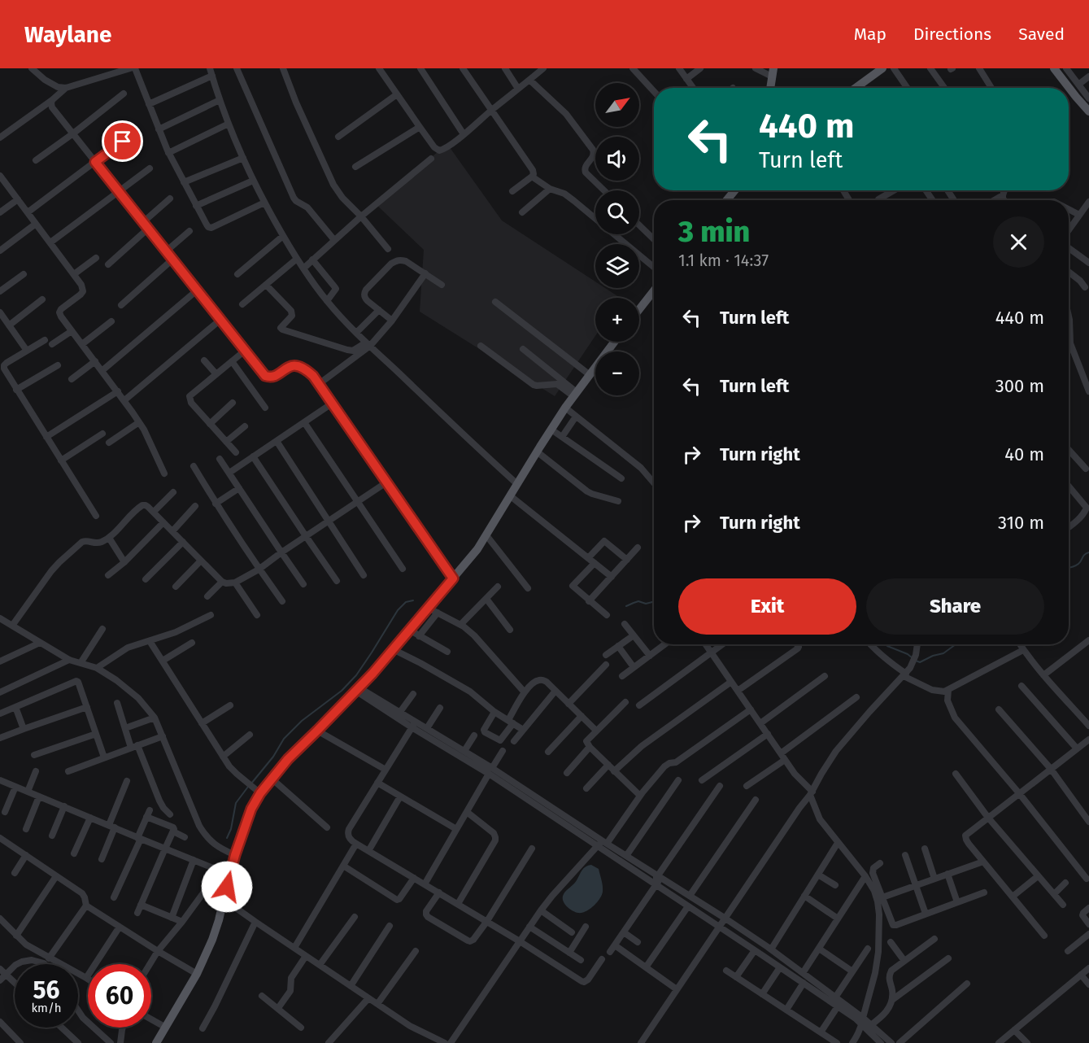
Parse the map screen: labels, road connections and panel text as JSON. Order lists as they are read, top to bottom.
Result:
{
  "north": "top right",
  "page": {
    "header": "Waylane",
    "nav": ["Map", "Directions", "Saved"],
    "map_buttons": ["+", "−"],
    "turn": ["440 m", "Turn left"],
    "heading": ["3 min", "1.1 km · 14:37"],
    "list": [
      {
        "name": "Turn left",
        "value": "440 m"
      },
      {
        "name": "Turn left",
        "value": "300 m"
      },
      {
        "name": "Turn right",
        "value": "40 m"
      },
      {
        "name": "Turn right",
        "value": "310 m"
      }
    ],
    "buttons": ["Exit", "Share"],
    "speed": "56 km/h",
    "limit": "60"
  }
}
